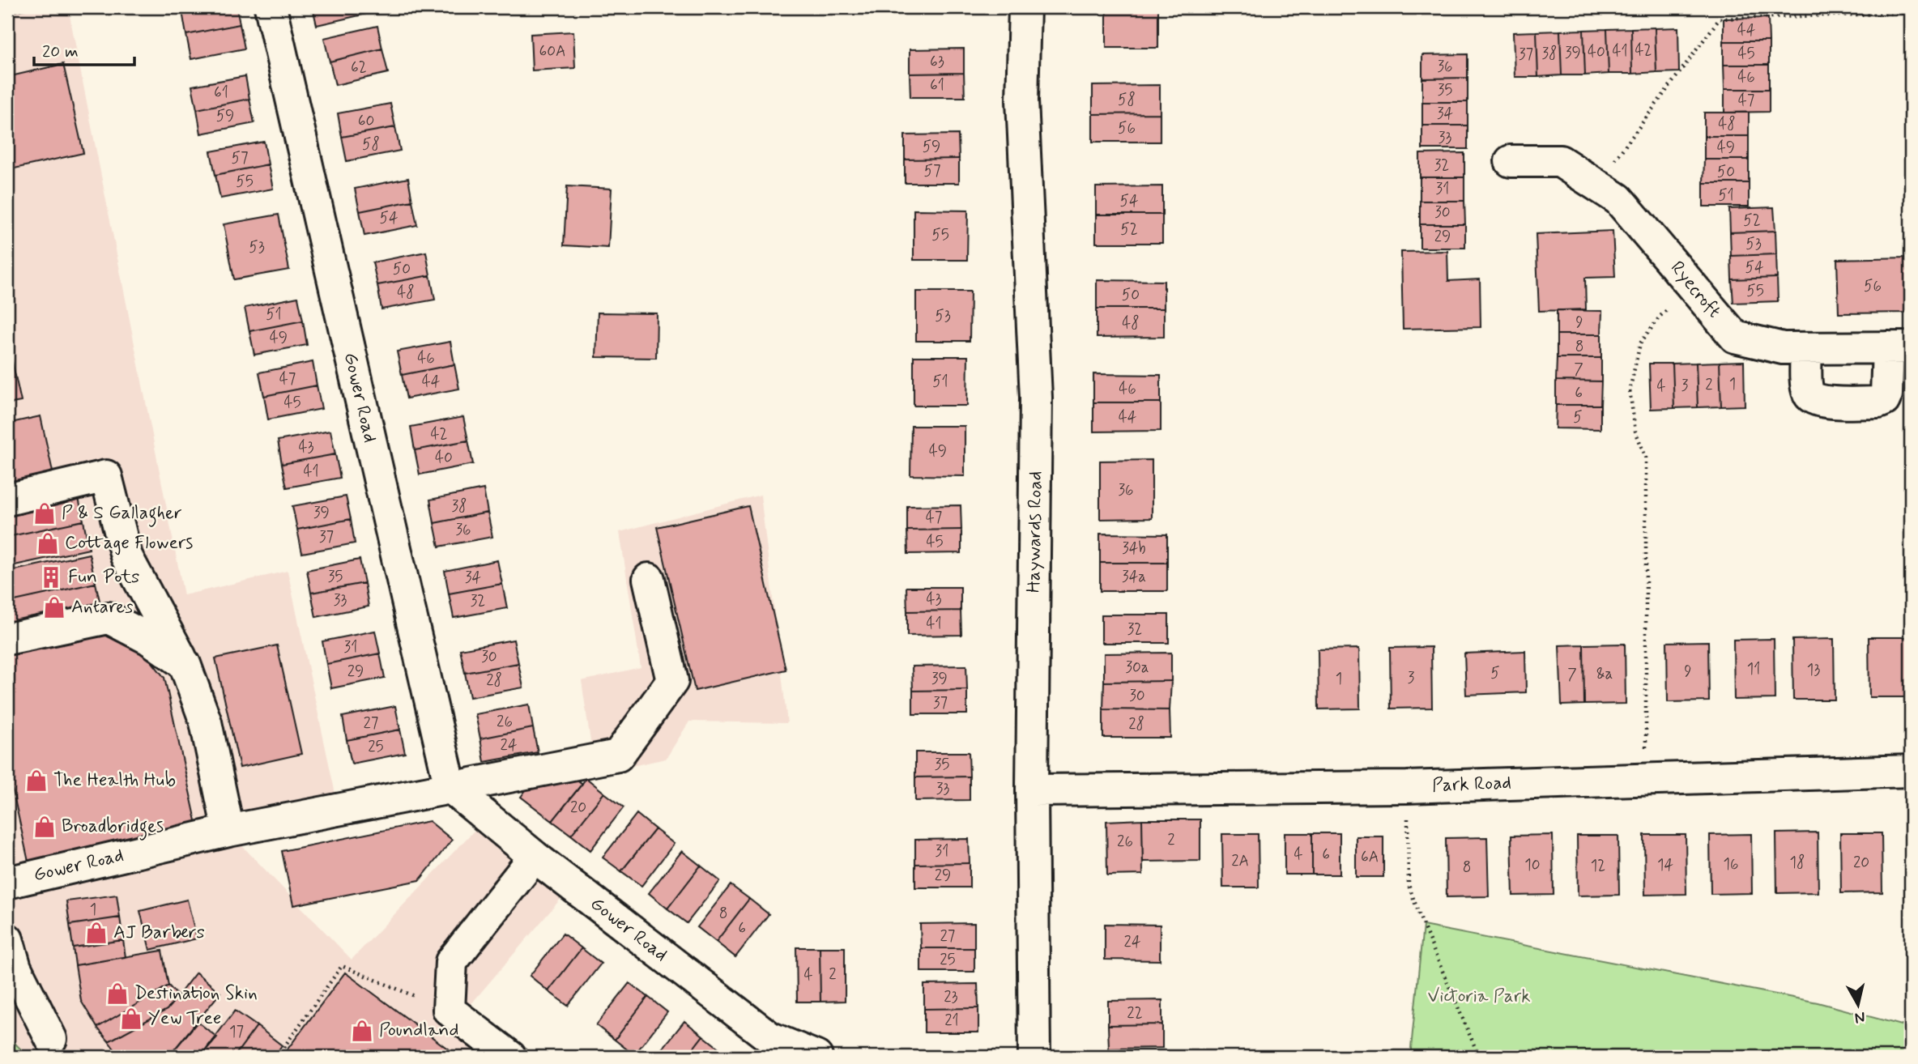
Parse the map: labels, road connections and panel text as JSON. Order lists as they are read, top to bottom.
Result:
{
  "streets": {
    "street": [
      "Ryecroft",
      "Gower Road",
      "Haywards Road",
      "Park Road"
    ]
  },
  "crossings": [
    ["Haywards Road", "Park Road"]
  ],
  "parks": ["Victoria Park"],
  "places": {
    "shop": [
      "P & S Gallagher",
      "Cottage Flowers",
      "Antares",
      "The Health Hub",
      "Broadbridges",
      "AJ Barbers",
      "Destination Skin",
      "Yew Tree",
      "Poundland"
    ],
    "building": ["Fun Pots"]
  },
  "house_numbers": [
    "44",
    "42",
    "60A",
    "41",
    "40",
    "39",
    "38",
    "45",
    "37",
    "63",
    "36",
    "62",
    "46",
    "61",
    "35",
    "61",
    "58",
    "47",
    "34",
    "59",
    "60",
    "48",
    "56",
    "33",
    "58",
    "59",
    "49",
    "57",
    "32",
    "57",
    "50",
    "55",
    "31",
    "51",
    "54",
    "30",
    "54",
    "52",
    "52",
    "55",
    "29",
    "53",
    "53",
    "54",
    "50",
    "56",
    "55",
    "48",
    "50",
    "51",
    "53",
    "9",
    "48",
    "49",
    "8",
    "46",
    "7",
    "47",
    "44",
    "51",
    "1",
    "2",
    "3",
    "4",
    "46",
    "6",
    "45",
    "44",
    "5",
    "42",
    "43",
    "49",
    "40",
    "41",
    "36",
    "38",
    "39",
    "47",
    "36",
    "37",
    "45",
    "34b",
    "35",
    "34a",
    "34",
    "43",
    "33",
    "32",
    "41",
    "32",
    "31",
    "30",
    "30a",
    "11",
    "13",
    "29",
    "9",
    "5",
    "&a",
    "7",
    "3",
    "39",
    "1",
    "28",
    "30",
    "37",
    "26",
    "27",
    "28",
    "24",
    "25",
    "35",
    "33",
    "20",
    "2",
    "26",
    "31",
    "4",
    "6",
    "6A",
    "2A",
    "18",
    "20",
    "16",
    "10",
    "14",
    "12",
    "8",
    "29",
    "1",
    "8",
    "6",
    "27",
    "24",
    "25",
    "2",
    "4",
    "23",
    "22",
    "21",
    "17"
  ],
  "scale_bar": "20 m",
  "north": "bottom"
}
